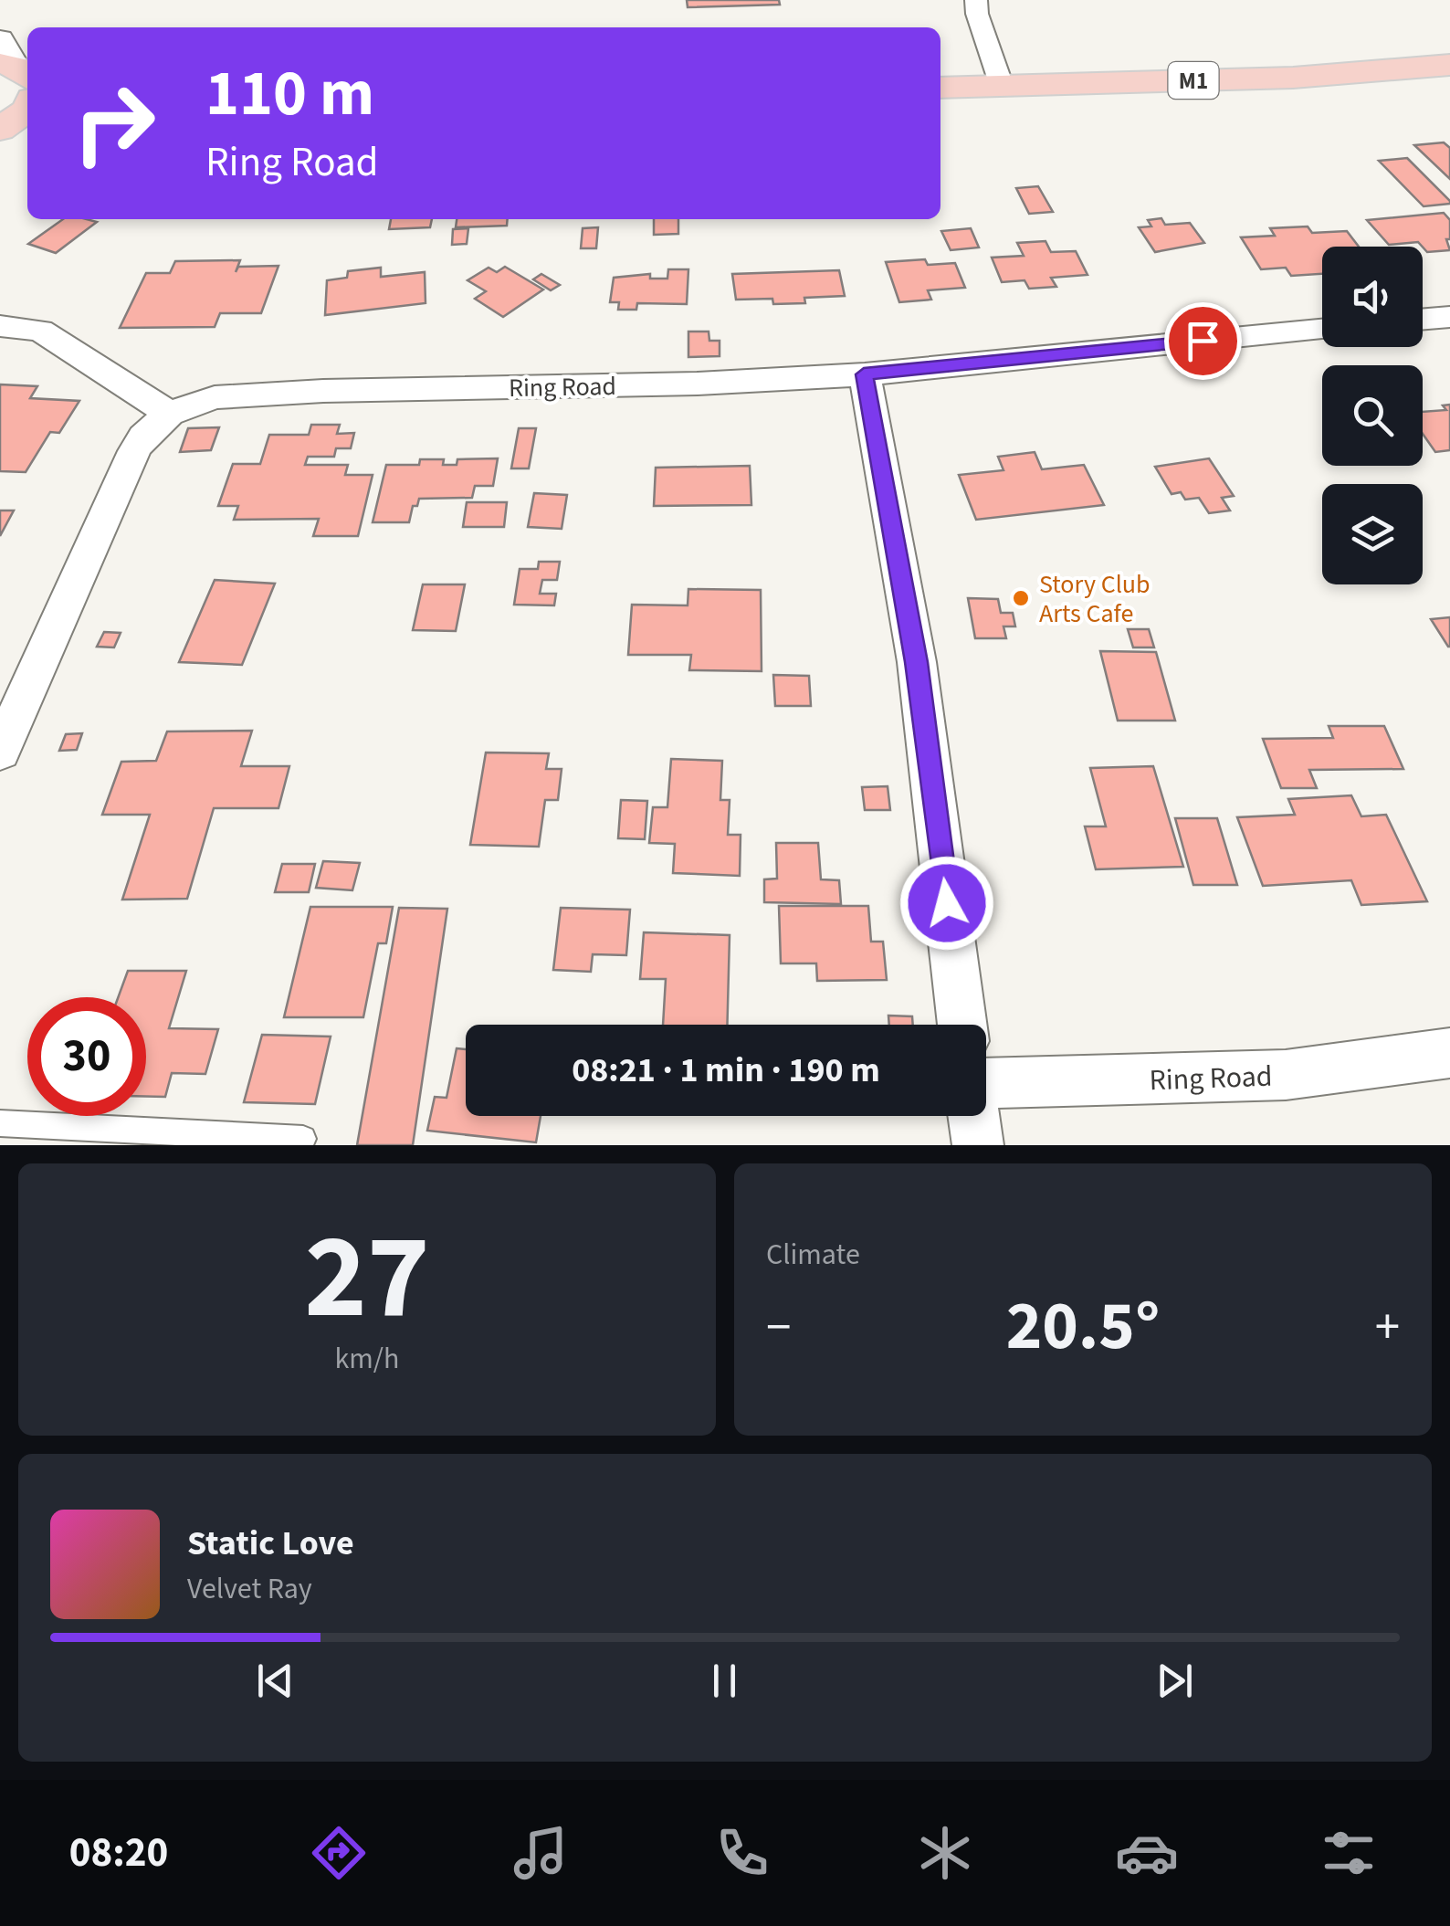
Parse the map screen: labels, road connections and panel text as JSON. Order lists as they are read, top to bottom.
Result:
{
  "streets": {
    "highway": ["M1"],
    "street": ["Ring Road"]
  },
  "places": ["Story Club Arts Cafe"],
  "page": {
    "turn": ["110 m", "Ring Road"],
    "limit": "30",
    "trip": "08:21 · 1 min · 190 m",
    "tile": [
      ["27", "km/h"],
      "Climate"
    ],
    "heat": ["−", "20.5°", "+"],
    "song": ["Static Love", "Velvet Ray"],
    "tabs": "08:20"
  }
}
